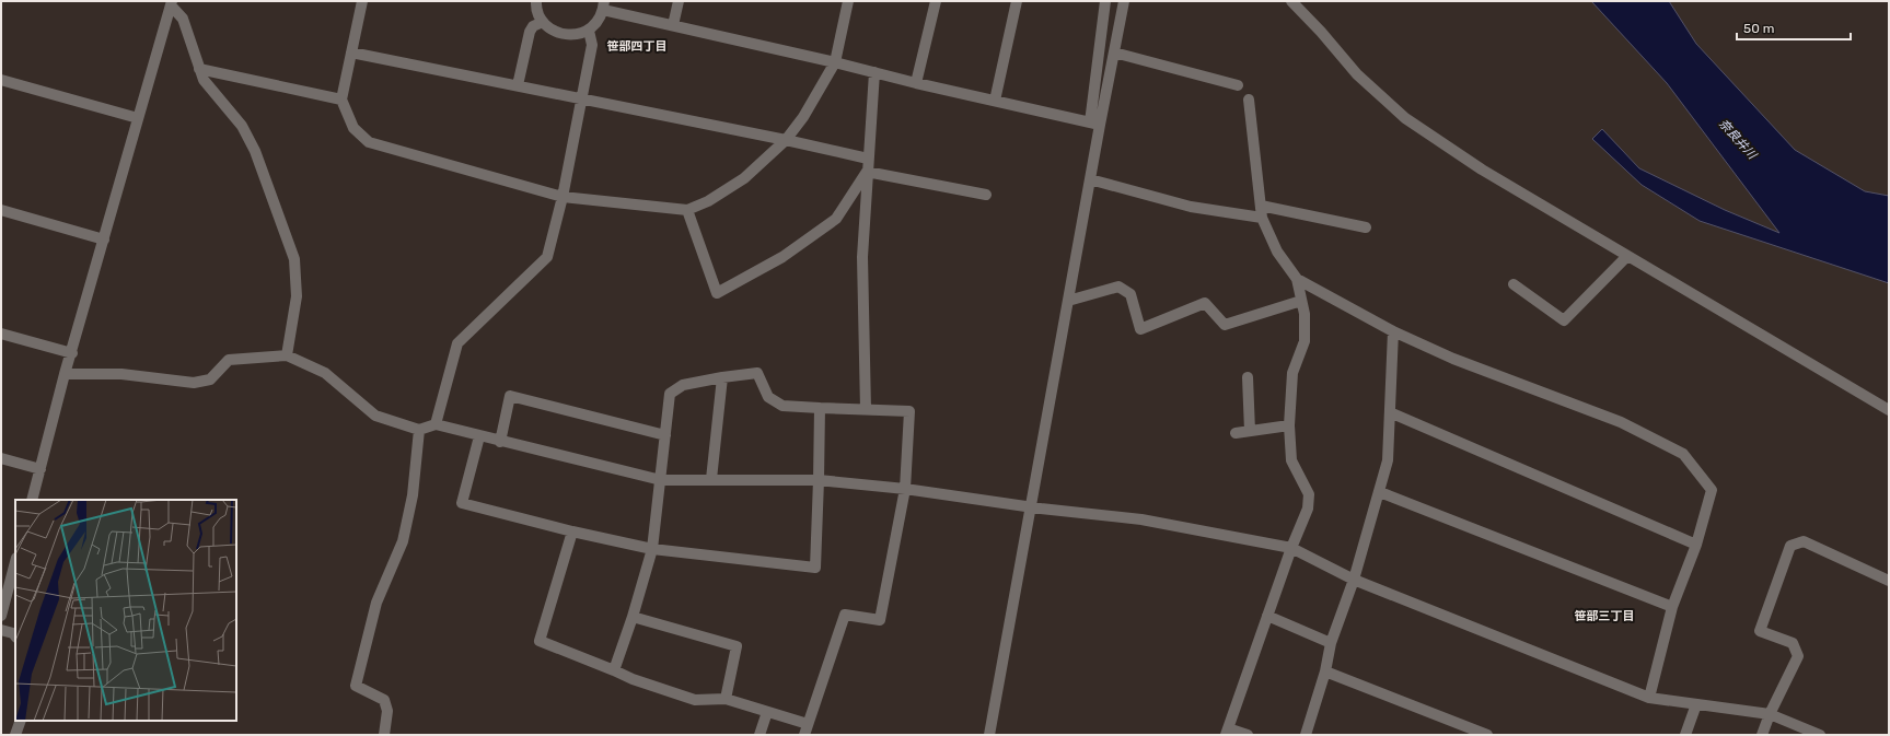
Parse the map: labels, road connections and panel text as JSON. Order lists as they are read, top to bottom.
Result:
{
  "districts": ["笹部四丁目", "笹部三丁目"],
  "water": ["奈良井川"],
  "scale_bar": "50 m"
}
